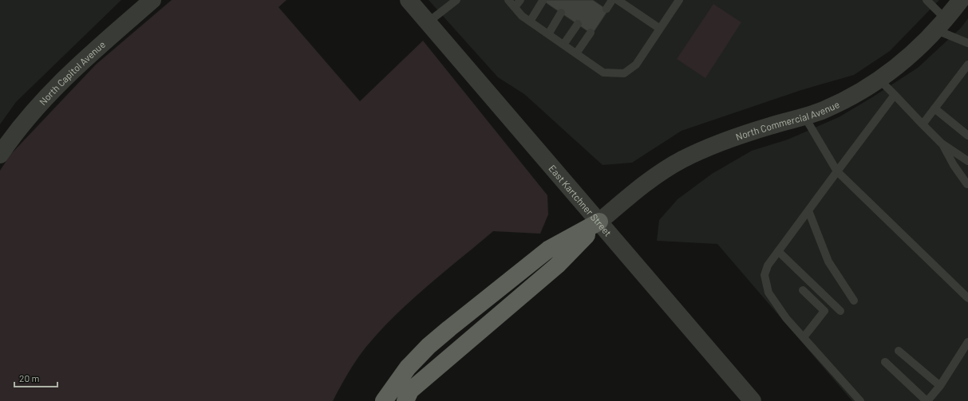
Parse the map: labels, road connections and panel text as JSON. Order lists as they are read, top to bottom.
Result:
{
  "streets": {
    "street": ["North Capitol Avenue", "North Commercial Avenue", "East Kartchner Street"]
  },
  "crossings": [
    ["North Commercial Avenue", "East Kartchner Street"]
  ],
  "scale_bar": "20 m"
}
